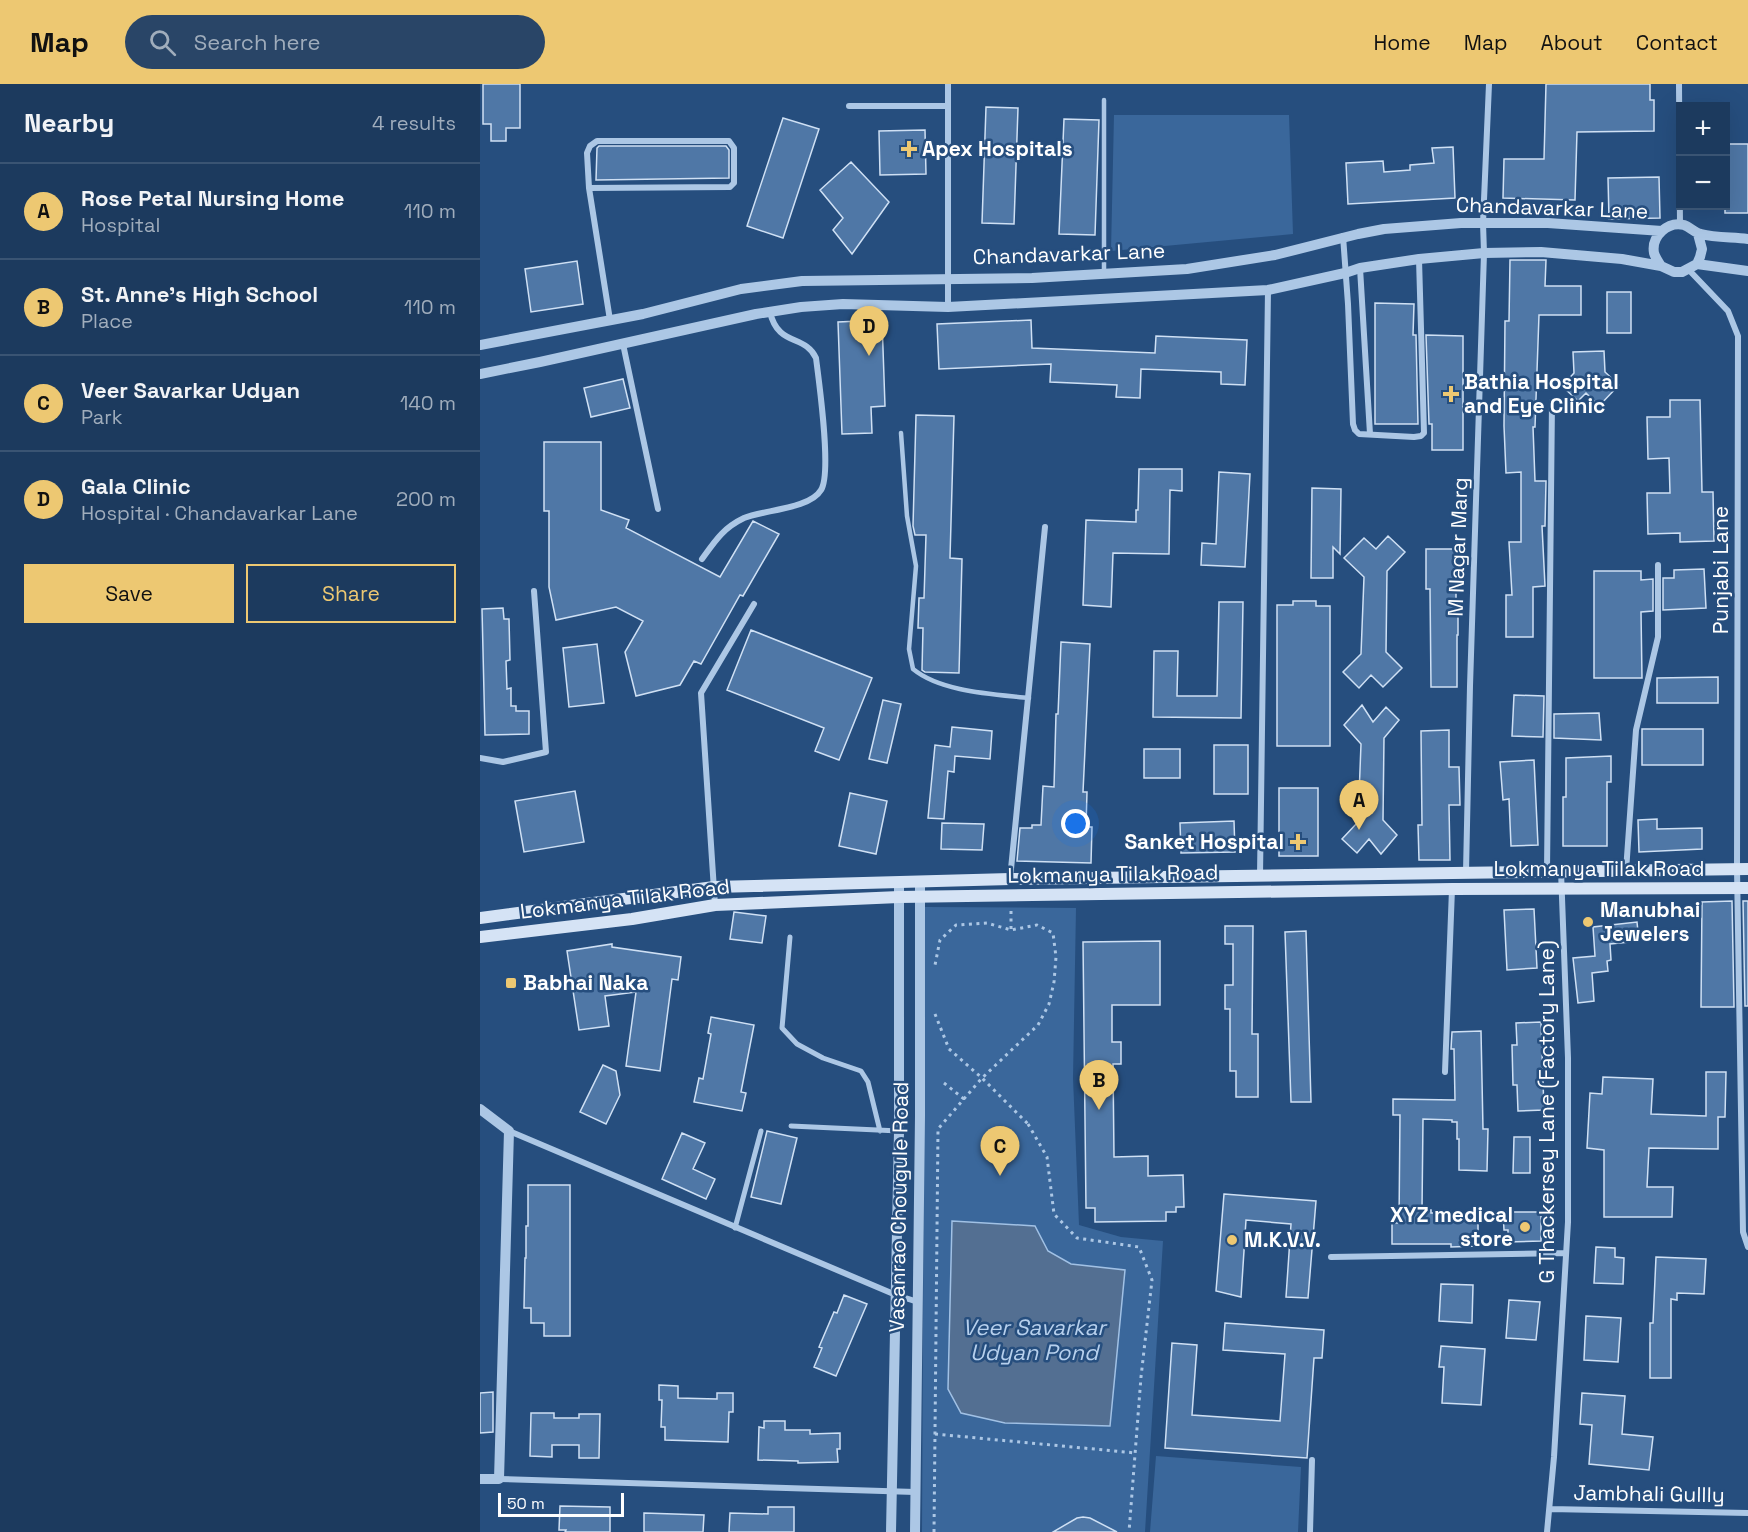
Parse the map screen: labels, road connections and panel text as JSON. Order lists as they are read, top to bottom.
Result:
{
  "streets": {
    "main road": ["Lokmanya Tilak Road"],
    "street": [
      "Chandavarkar Lane",
      "M Nagar Marg",
      "Punjabi Lane",
      "G Thackersey Lane (Factory Lane)",
      "Vasanrao Chougule Road",
      "Jambhali Gullly"
    ]
  },
  "crossings": [
    ["Chandavarkar Lane", "M Nagar Marg"],
    ["Chandavarkar Lane", "Punjabi Lane"],
    ["M Nagar Marg", "Lokmanya Tilak Road"],
    ["Punjabi Lane", "Lokmanya Tilak Road"],
    ["Lokmanya Tilak Road", "G Thackersey Lane (Factory Lane)"],
    ["Lokmanya Tilak Road", "Vasanrao Chougule Road"],
    ["G Thackersey Lane (Factory Lane)", "Jambhali Gullly"]
  ],
  "water": ["Veer Savarkar Udyan Pond"],
  "places": {
    "health": ["Apex Hospitals", "Bathia Hospital and Eye Clinic", "Sanket Hospital"],
    "other": ["Manubhai Jewelers", "XYZ medical store", "M.K.V.V."],
    "transit": ["Babhai Naka"]
  },
  "scale_bar": "50 m",
  "page": {
    "header": "Map",
    "search": "Search here",
    "nav": [
      "Home",
      "Map",
      "About",
      "Contact"
    ],
    "heading": ["Nearby", "4 results"],
    "map_buttons": ["+", "−"],
    "list": [
      {
        "mark": "A",
        "name": "Rose Petal Nursing Home",
        "note": "Hospital",
        "value": "110 m"
      },
      {
        "mark": "B",
        "name": "St. Anne's High School",
        "note": "Place",
        "value": "110 m"
      },
      {
        "mark": "C",
        "name": "Veer Savarkar Udyan",
        "note": "Park",
        "value": "140 m"
      },
      {
        "mark": "D",
        "name": "Gala Clinic",
        "note": "Hospital · Chandavarkar Lane",
        "value": "200 m"
      }
    ],
    "pins": [
      "D",
      "A",
      "B",
      "C"
    ],
    "buttons": ["Save", "Share"],
    "scale": "50 m"
  }
}
